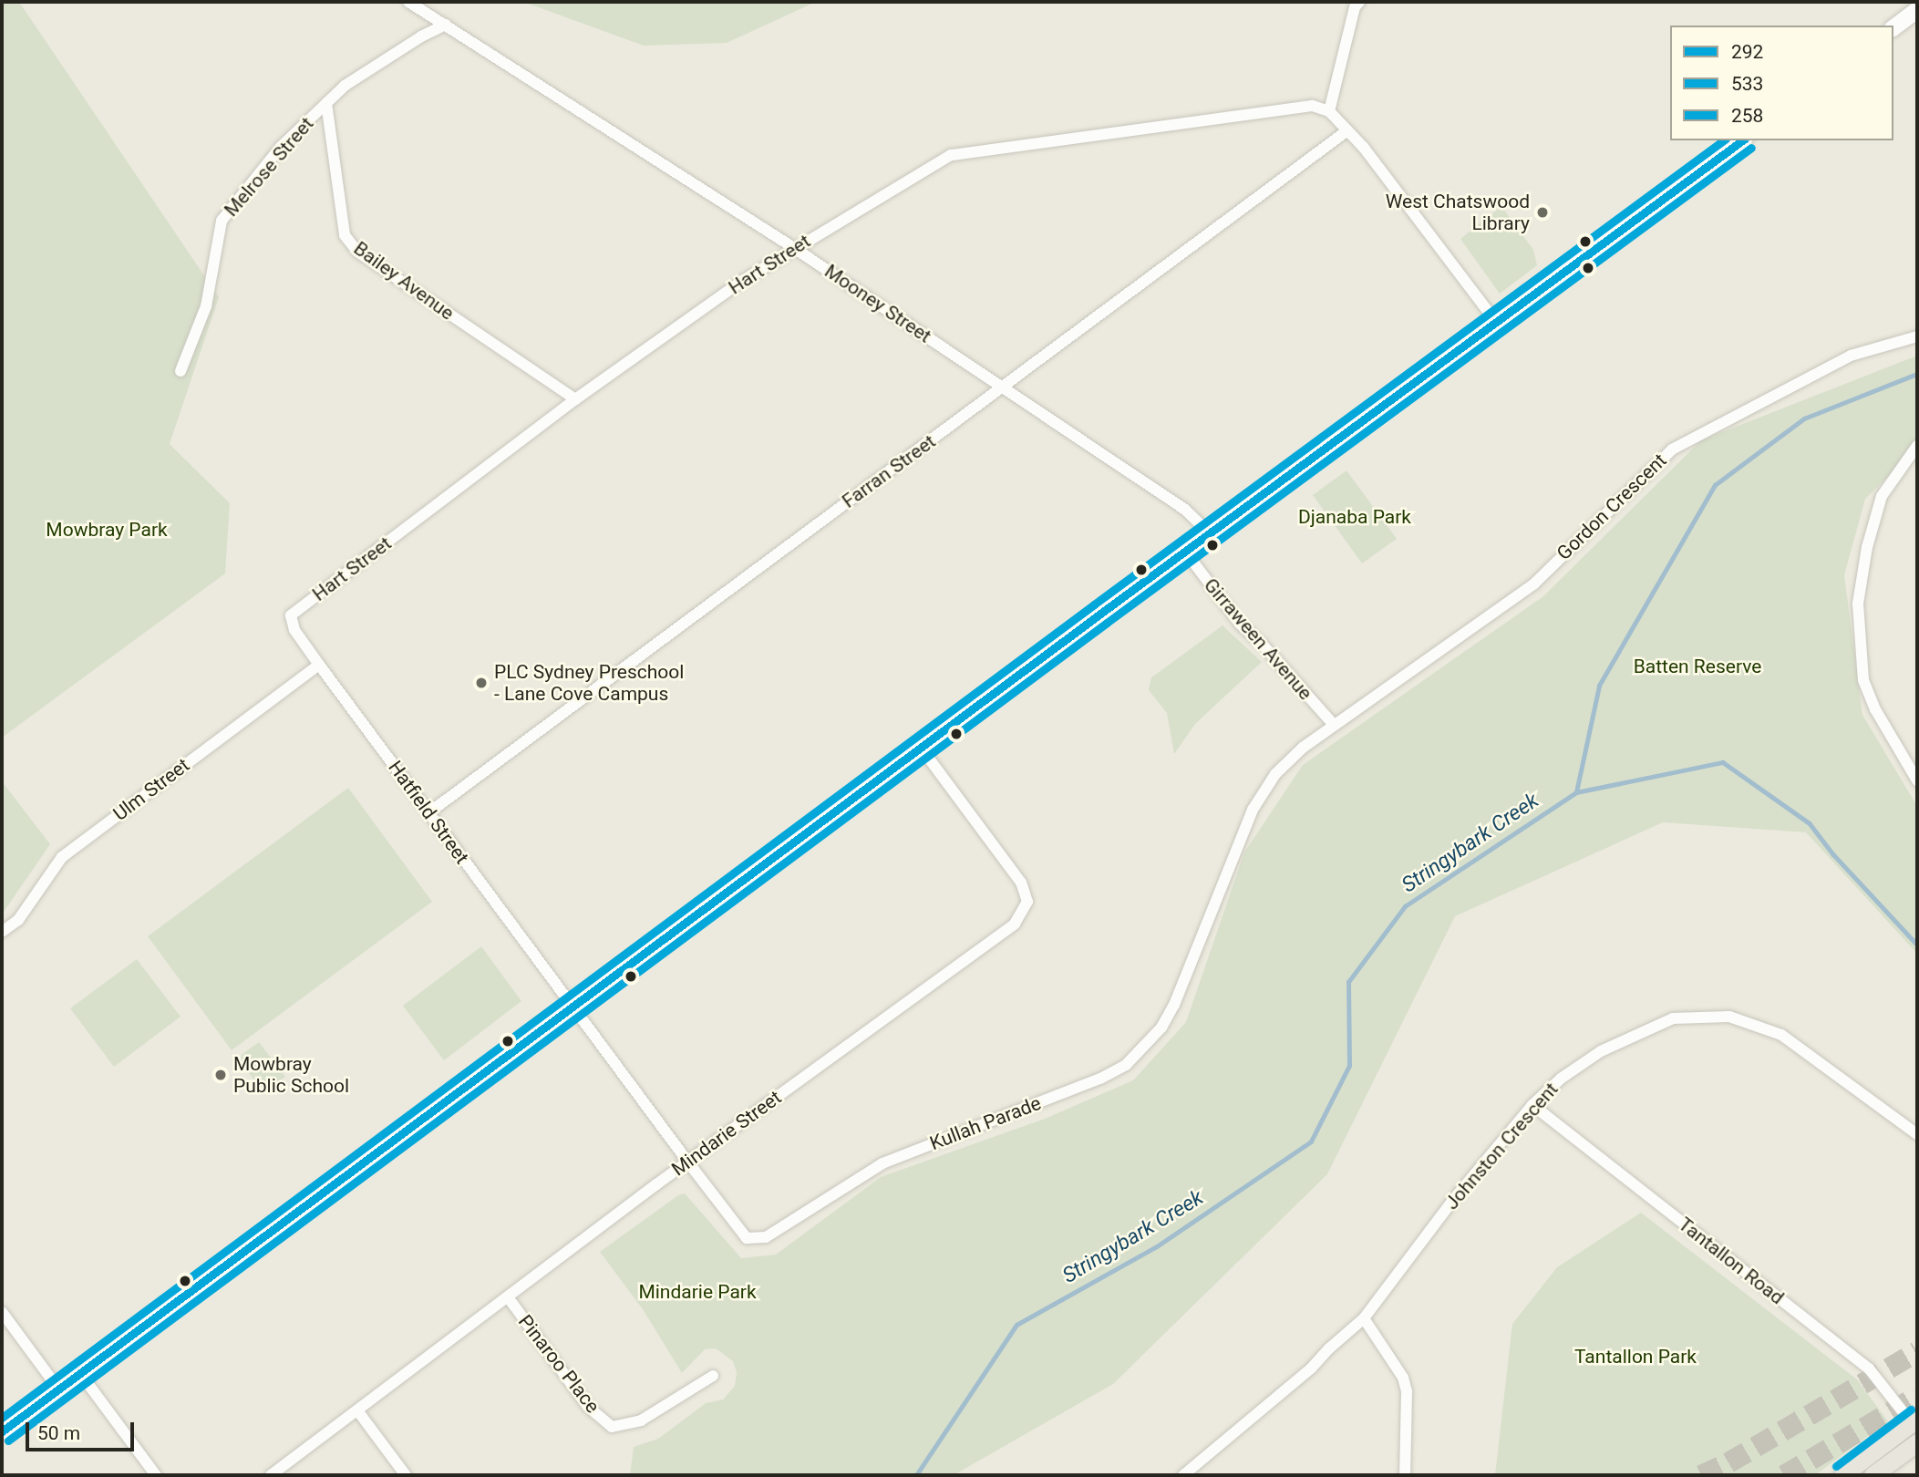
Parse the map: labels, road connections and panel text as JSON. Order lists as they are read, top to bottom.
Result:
{
  "streets": {
    "street": [
      "Melrose Street",
      "Hart Street",
      "Bailey Avenue",
      "Mooney Street",
      "Farran Street",
      "Gordon Crescent",
      "Girraween Avenue",
      "Ulm Street",
      "Hatfield Street",
      "Kullah Parade",
      "Mindarie Street",
      "Johnston Crescent",
      "Tantallon Road",
      "Pinaroo Place"
    ]
  },
  "crossings": [
    ["Melrose Street", "Bailey Avenue"],
    ["Melrose Street", "Mooney Street"],
    ["Hart Street", "Bailey Avenue"],
    ["Hart Street", "Mooney Street"],
    ["Hart Street", "Hatfield Street"],
    ["Mooney Street", "Farran Street"],
    ["Farran Street", "Hatfield Street"],
    ["Gordon Crescent", "Girraween Avenue"],
    ["Gordon Crescent", "Kullah Parade"],
    ["Girraween Avenue", "Kullah Parade"],
    ["Ulm Street", "Hatfield Street"],
    ["Hatfield Street", "Kullah Parade"],
    ["Kullah Parade", "Mindarie Street"],
    ["Mindarie Street", "Pinaroo Place"],
    ["Johnston Crescent", "Tantallon Road"]
  ],
  "water": ["Stringybark Creek"],
  "parks": [
    "Djanaba Park",
    "Mowbray Park",
    "Batten Reserve",
    "Mindarie Park",
    "Tantallon Park"
  ],
  "places": ["West Chatswood Library", "PLC Sydney Preschool - Lane Cove Campus", "Mowbray Public School"],
  "lines": ["transit line 292", "transit line 258", "transit line 533"],
  "legend": ["292", "533", "258"],
  "scale_bar": "50 m"
}
